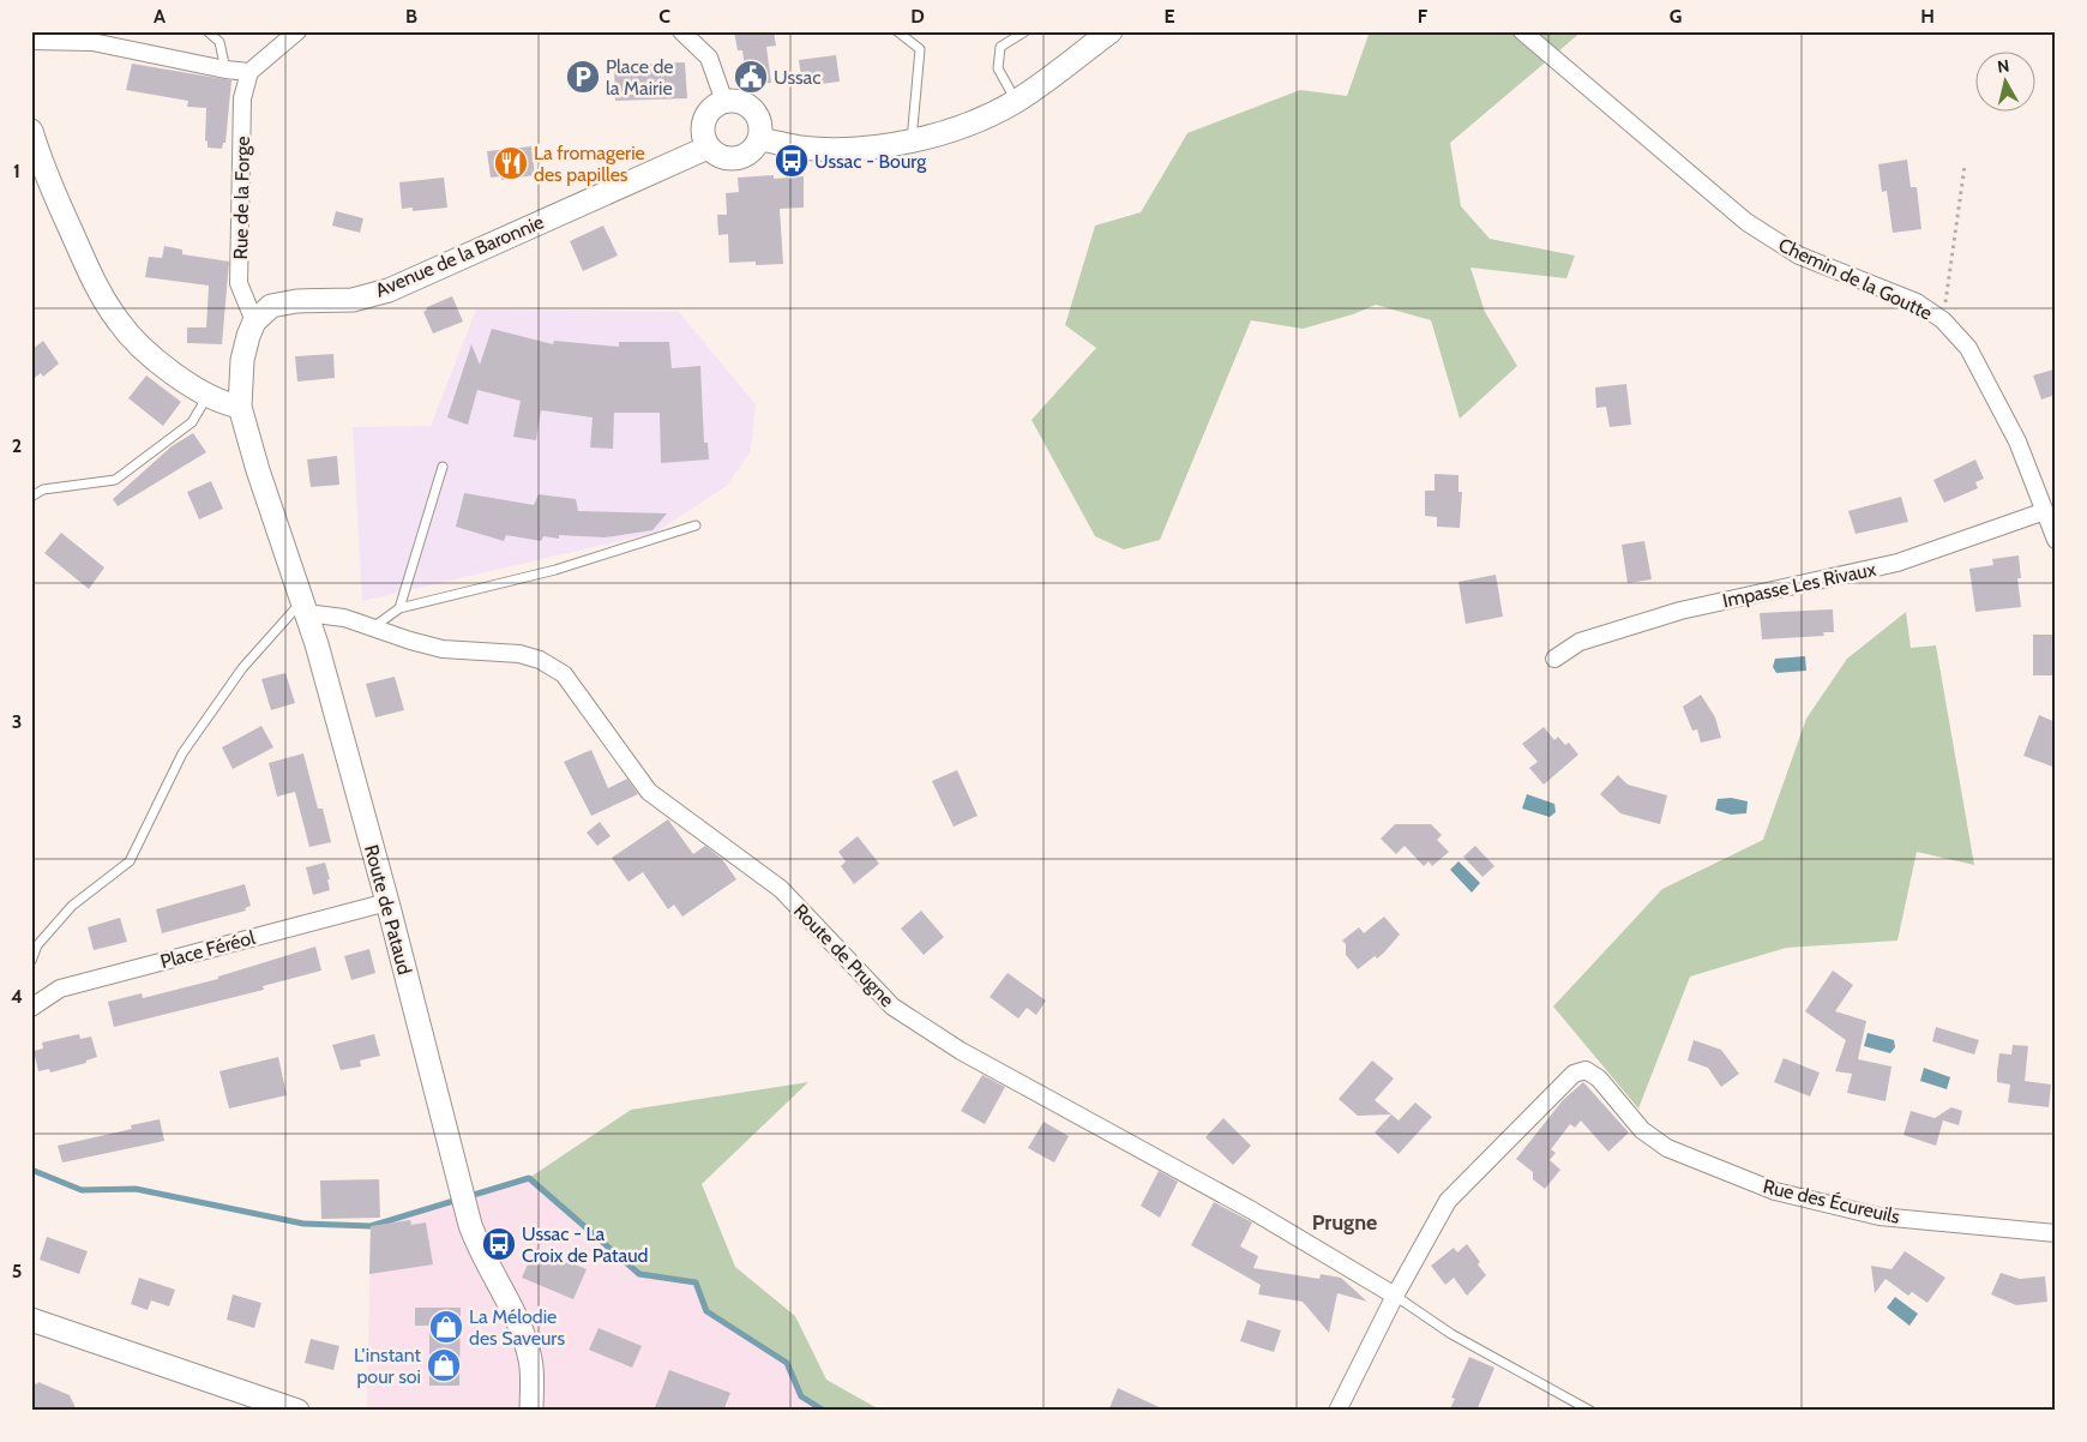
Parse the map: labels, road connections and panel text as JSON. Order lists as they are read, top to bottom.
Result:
{
  "streets": {
    "street": [
      "Rue de la Forge",
      "Avenue de la Baronnie",
      "Chemin de la Goutte",
      "Impasse Les Rivaux",
      "Route de Pataud",
      "Place Féréol",
      "Route de Prugne",
      "Rue des Écureuils"
    ]
  },
  "crossings": [
    ["Rue de la Forge", "Avenue de la Baronnie"],
    ["Chemin de la Goutte", "Impasse Les Rivaux"],
    ["Route de Pataud", "Place Féréol"],
    ["Route de Pataud", "Route de Prugne"],
    ["Route de Prugne", "Rue des Écureuils"]
  ],
  "districts": ["Prugne"],
  "places": {
    "parking": ["Place de la Mairie"],
    "public building": ["Ussac"],
    "bus stop": ["Ussac - Bourg", "Ussac - La Croix de Pataud"],
    "restaurant": ["La fromagerie des papilles"],
    "shop": ["La Mélodie des Saveurs", "L'instant pour soi"]
  },
  "north": "top",
  "grid": {
    "columns": [
      "A",
      "B",
      "C",
      "D",
      "E",
      "F",
      "G",
      "H"
    ],
    "rows": [
      "1",
      "2",
      "3",
      "4",
      "5"
    ]
  }
}
